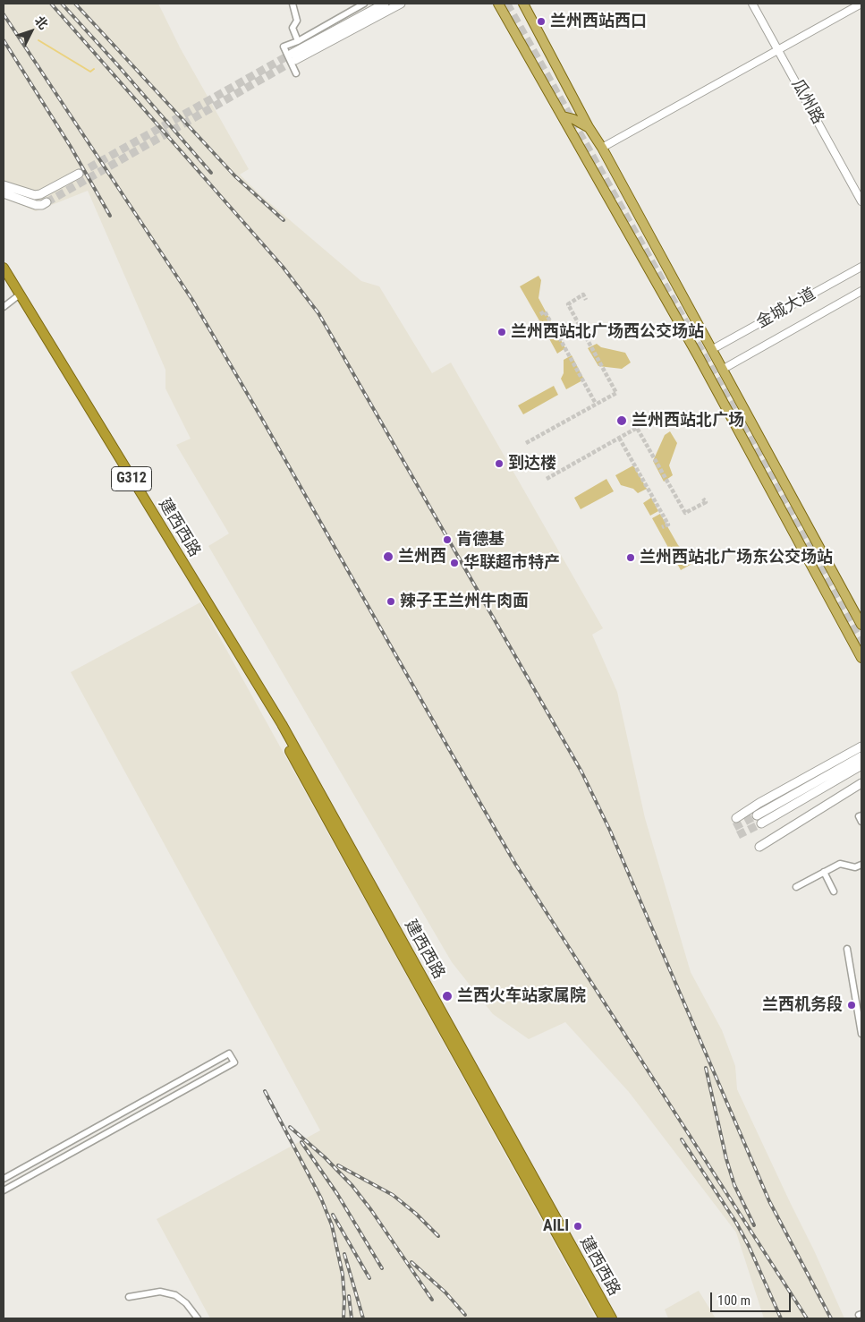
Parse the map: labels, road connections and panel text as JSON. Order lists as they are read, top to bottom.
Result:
{
  "streets": {
    "highway": ["G312", "建西西路"],
    "street": ["瓜州路", "金城大道"]
  },
  "places": [
    "兰州西站西口",
    "兰州西站北广场西公交场站",
    "兰州西站北广场",
    "到达楼",
    "肯德基",
    "兰州西",
    "兰州西站北广场东公交场站",
    "华联超市特产",
    "辣子王兰州牛肉面",
    "兰西火车站家属院",
    "兰西机务段",
    "AILI"
  ],
  "scale_bar": "100 m",
  "north": "top right"
}
